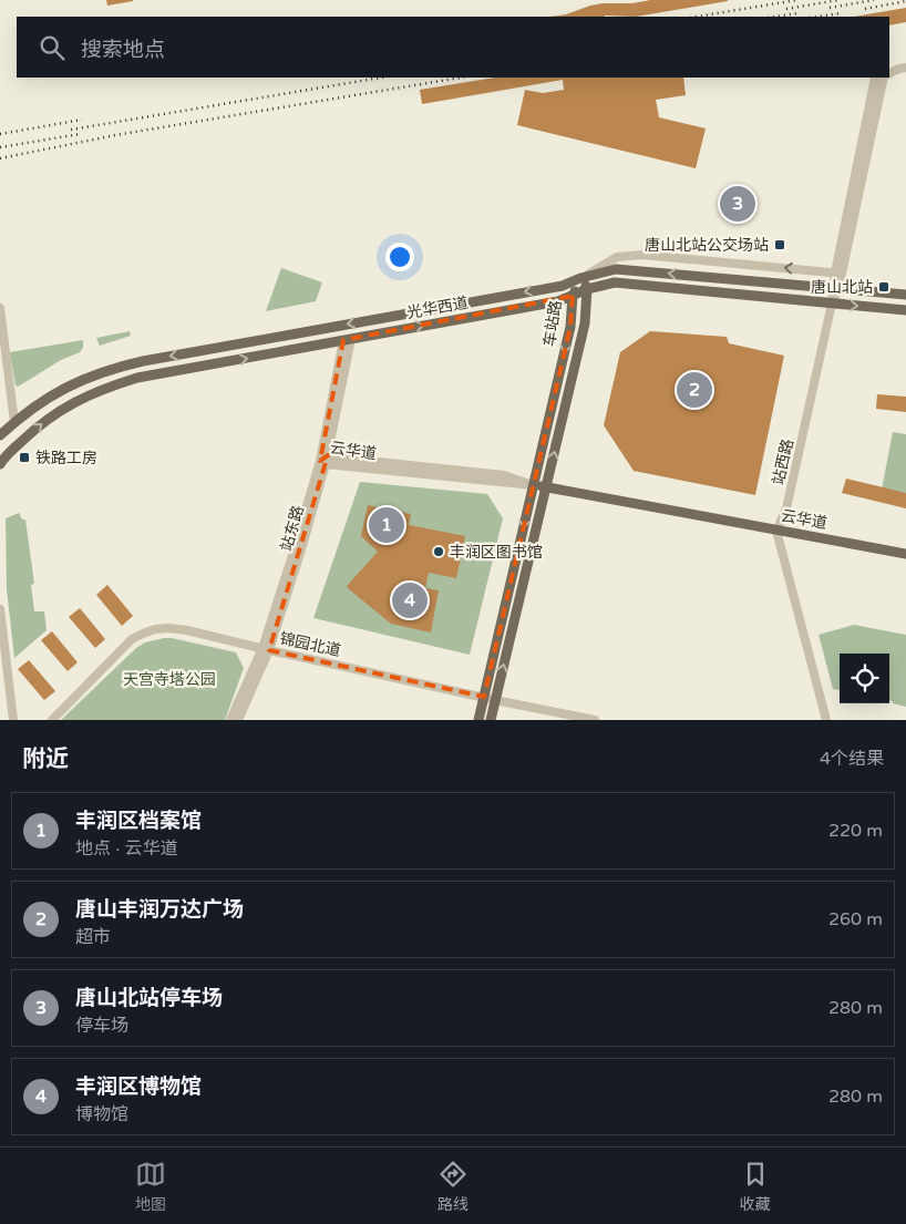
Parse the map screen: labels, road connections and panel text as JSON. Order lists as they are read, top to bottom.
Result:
{
  "streets": {
    "main road": ["光华西道", "车站路", "云华道"],
    "street": ["站西路", "站东路", "锦园北道"]
  },
  "crossings": [
    ["光华西道", "车站路"],
    ["光华西道", "站西路"],
    ["光华西道", "站东路"],
    ["车站路", "云华道"],
    ["车站路", "锦园北道"],
    ["云华道", "站西路"],
    ["云华道", "站东路"],
    ["站东路", "锦园北道"]
  ],
  "parks": ["天宫寺塔公园"],
  "places": {
    "transit": ["唐山北站公交场站", "唐山北站", "铁路工房"],
    "other": ["丰润区图书馆"]
  },
  "page": {
    "search": "搜索地点",
    "pins": [
      "3",
      "2",
      "1",
      "4"
    ],
    "heading": ["附近", "4个结果"],
    "list": [
      {
        "mark": "1",
        "name": "丰润区档案馆",
        "note": "地点 · 云华道",
        "value": "220 m"
      },
      {
        "mark": "2",
        "name": "唐山丰润万达广场",
        "note": "超市",
        "value": "260 m"
      },
      {
        "mark": "3",
        "name": "唐山北站停车场",
        "note": "停车场",
        "value": "280 m"
      },
      {
        "mark": "4",
        "name": "丰润区博物馆",
        "note": "博物馆",
        "value": "280 m"
      }
    ],
    "nav": ["地图", "路线", "收藏"]
  }
}
